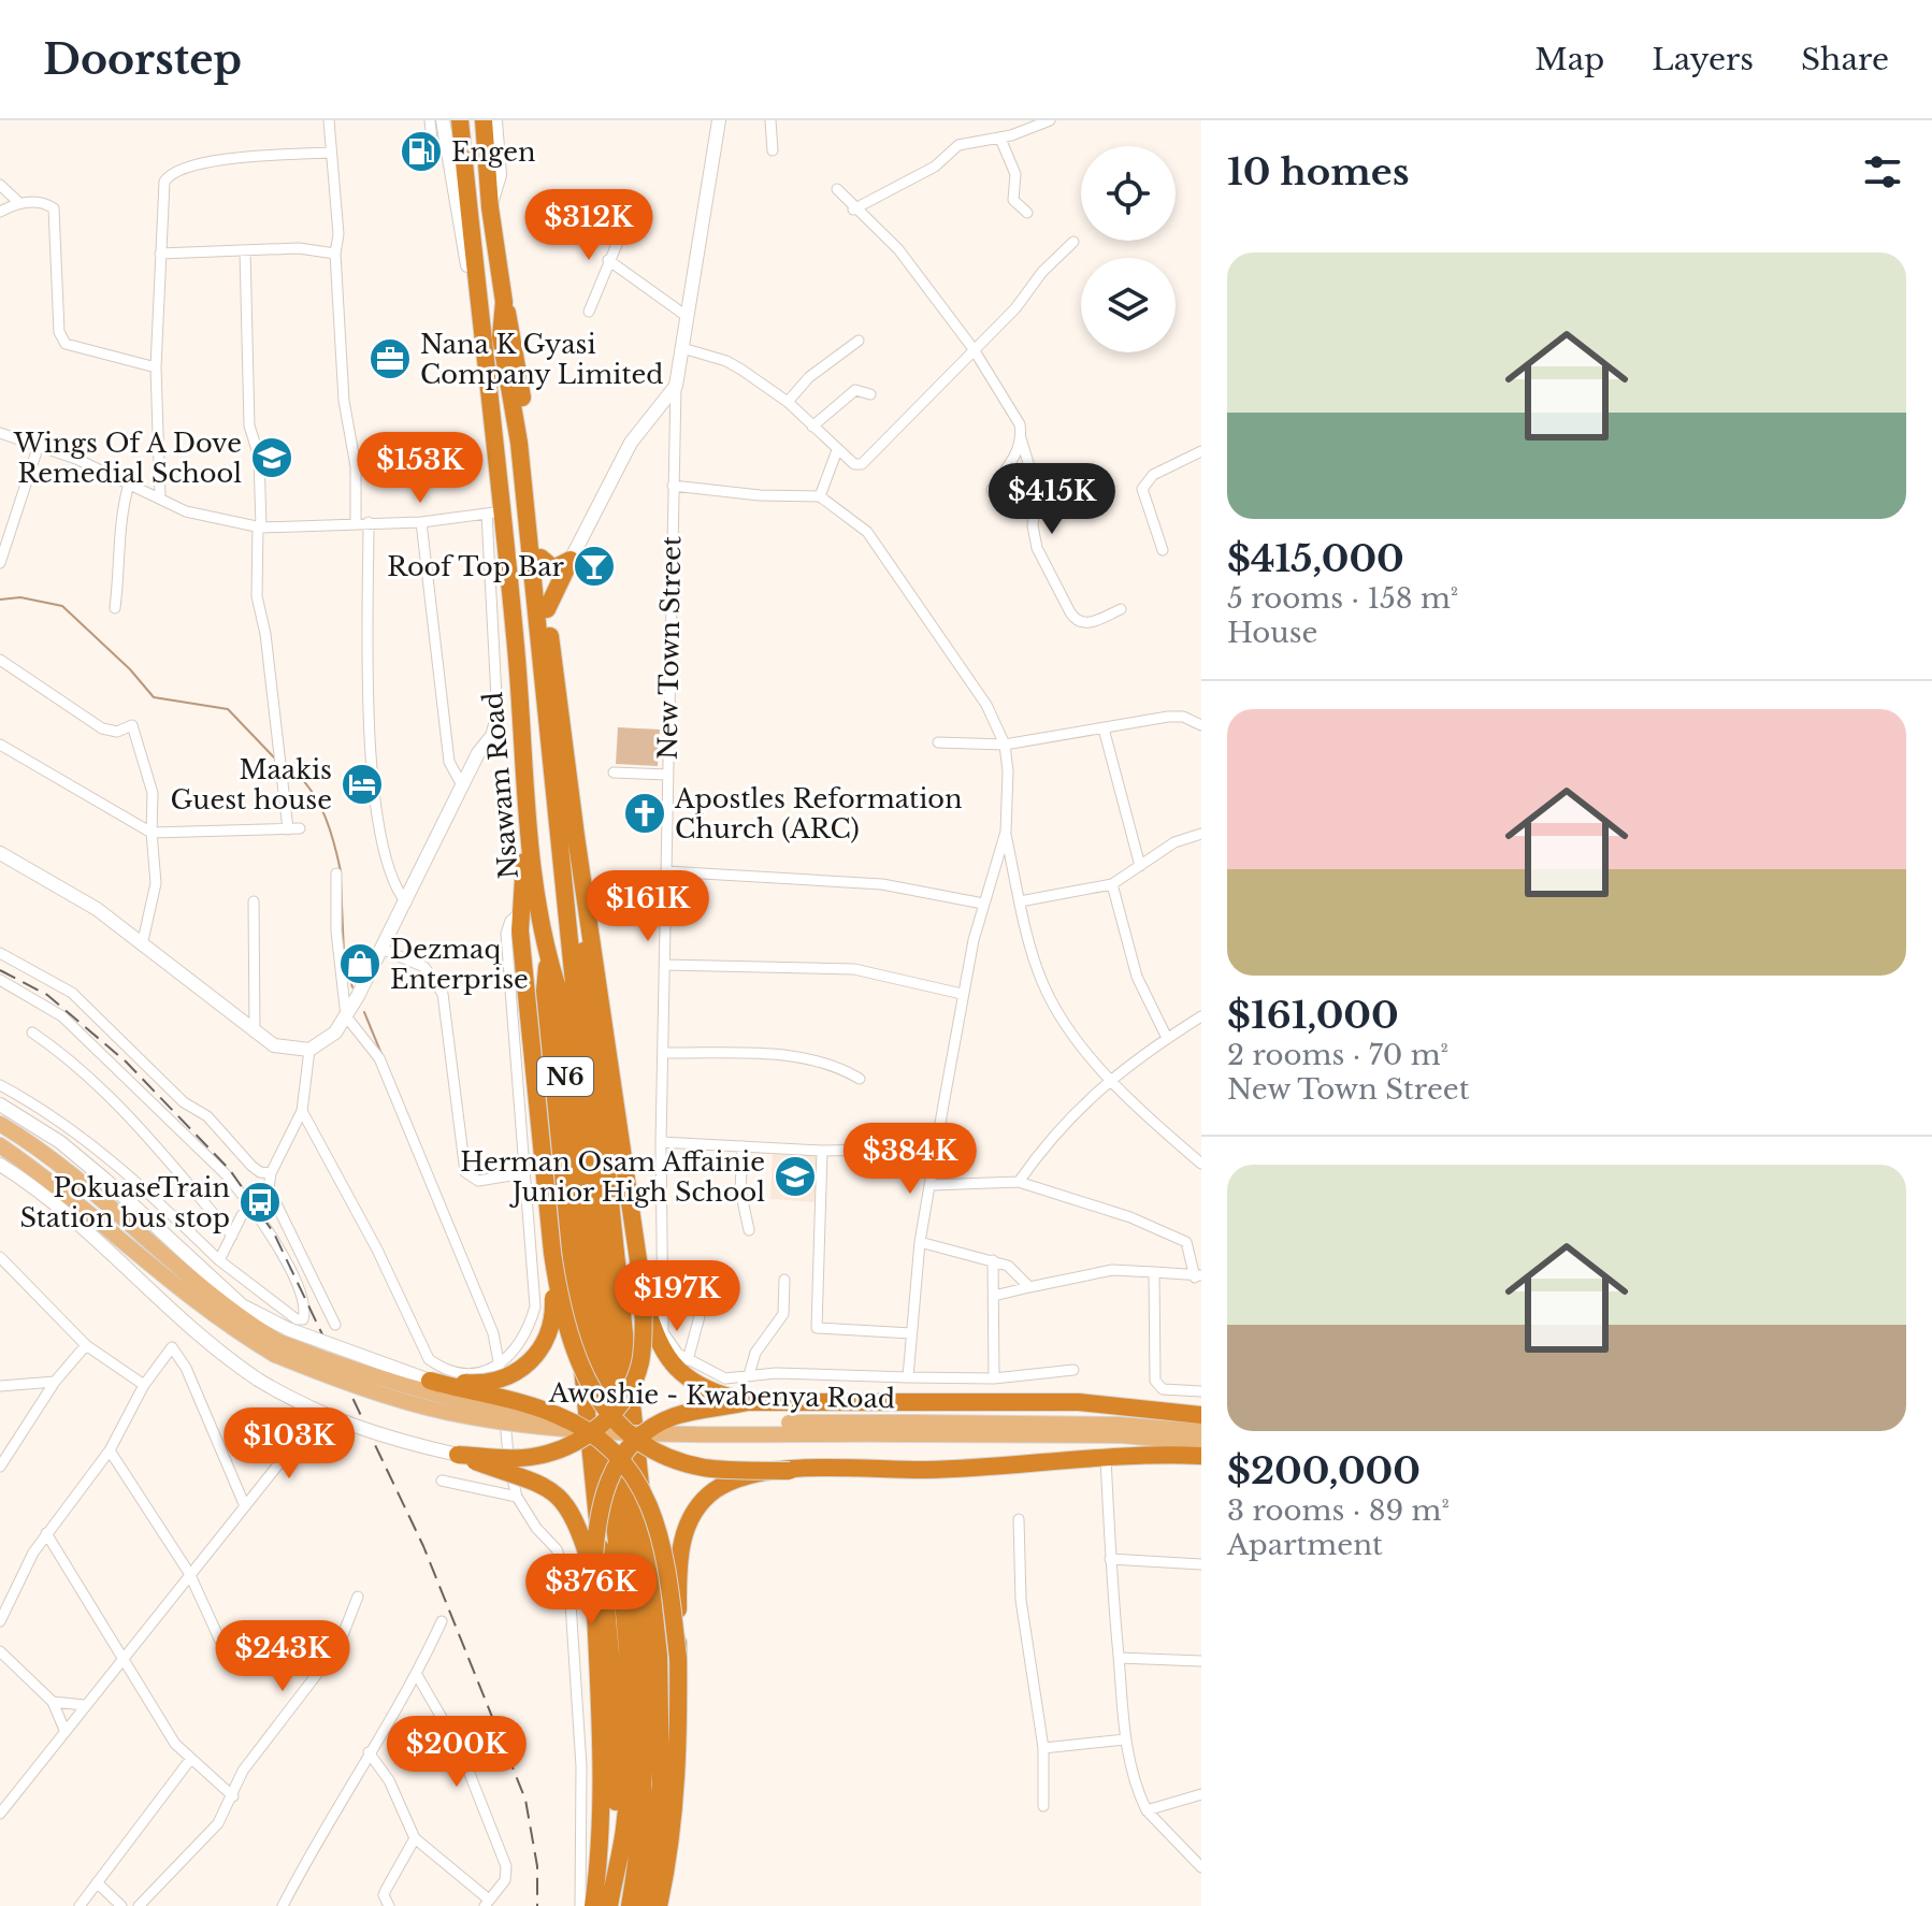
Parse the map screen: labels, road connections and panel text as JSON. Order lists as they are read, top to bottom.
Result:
{
  "streets": {
    "highway": ["Nsawam Road", "N6"],
    "main road": ["Awoshie - Kwabenya Road"],
    "street": ["New Town Street"]
  },
  "places": {
    "fuel station": ["Engen"],
    "office": ["Nana K Gyasi Company Limited"],
    "school or university": ["Wings Of A Dove Remedial School", "Herman Osam Affainie Junior High School"],
    "bar": ["Roof Top Bar"],
    "hotel": ["Maakis Guest house"],
    "church": ["Apostles Reformation Church (ARC)"],
    "shop": ["Dezmaq Enterprise"],
    "bus stop": ["PokuaseTrain Station bus stop"]
  },
  "page": {
    "header": "Doorstep",
    "nav": ["Map", "Layers", "Share"],
    "heading": "10 homes",
    "price": [
      "$312K",
      "$153K",
      "$415K",
      "$161K",
      "$384K",
      "$197K",
      "$103K",
      "$376K",
      "$243K",
      "$200K"
    ],
    "list": [
      {
        "name": "$415,000",
        "note": "5 rooms · 158 m² · House"
      },
      {
        "name": "$161,000",
        "note": "2 rooms · 70 m² · New Town Street"
      },
      {
        "name": "$200,000",
        "note": "3 rooms · 89 m² · Apartment"
      }
    ]
  }
}
